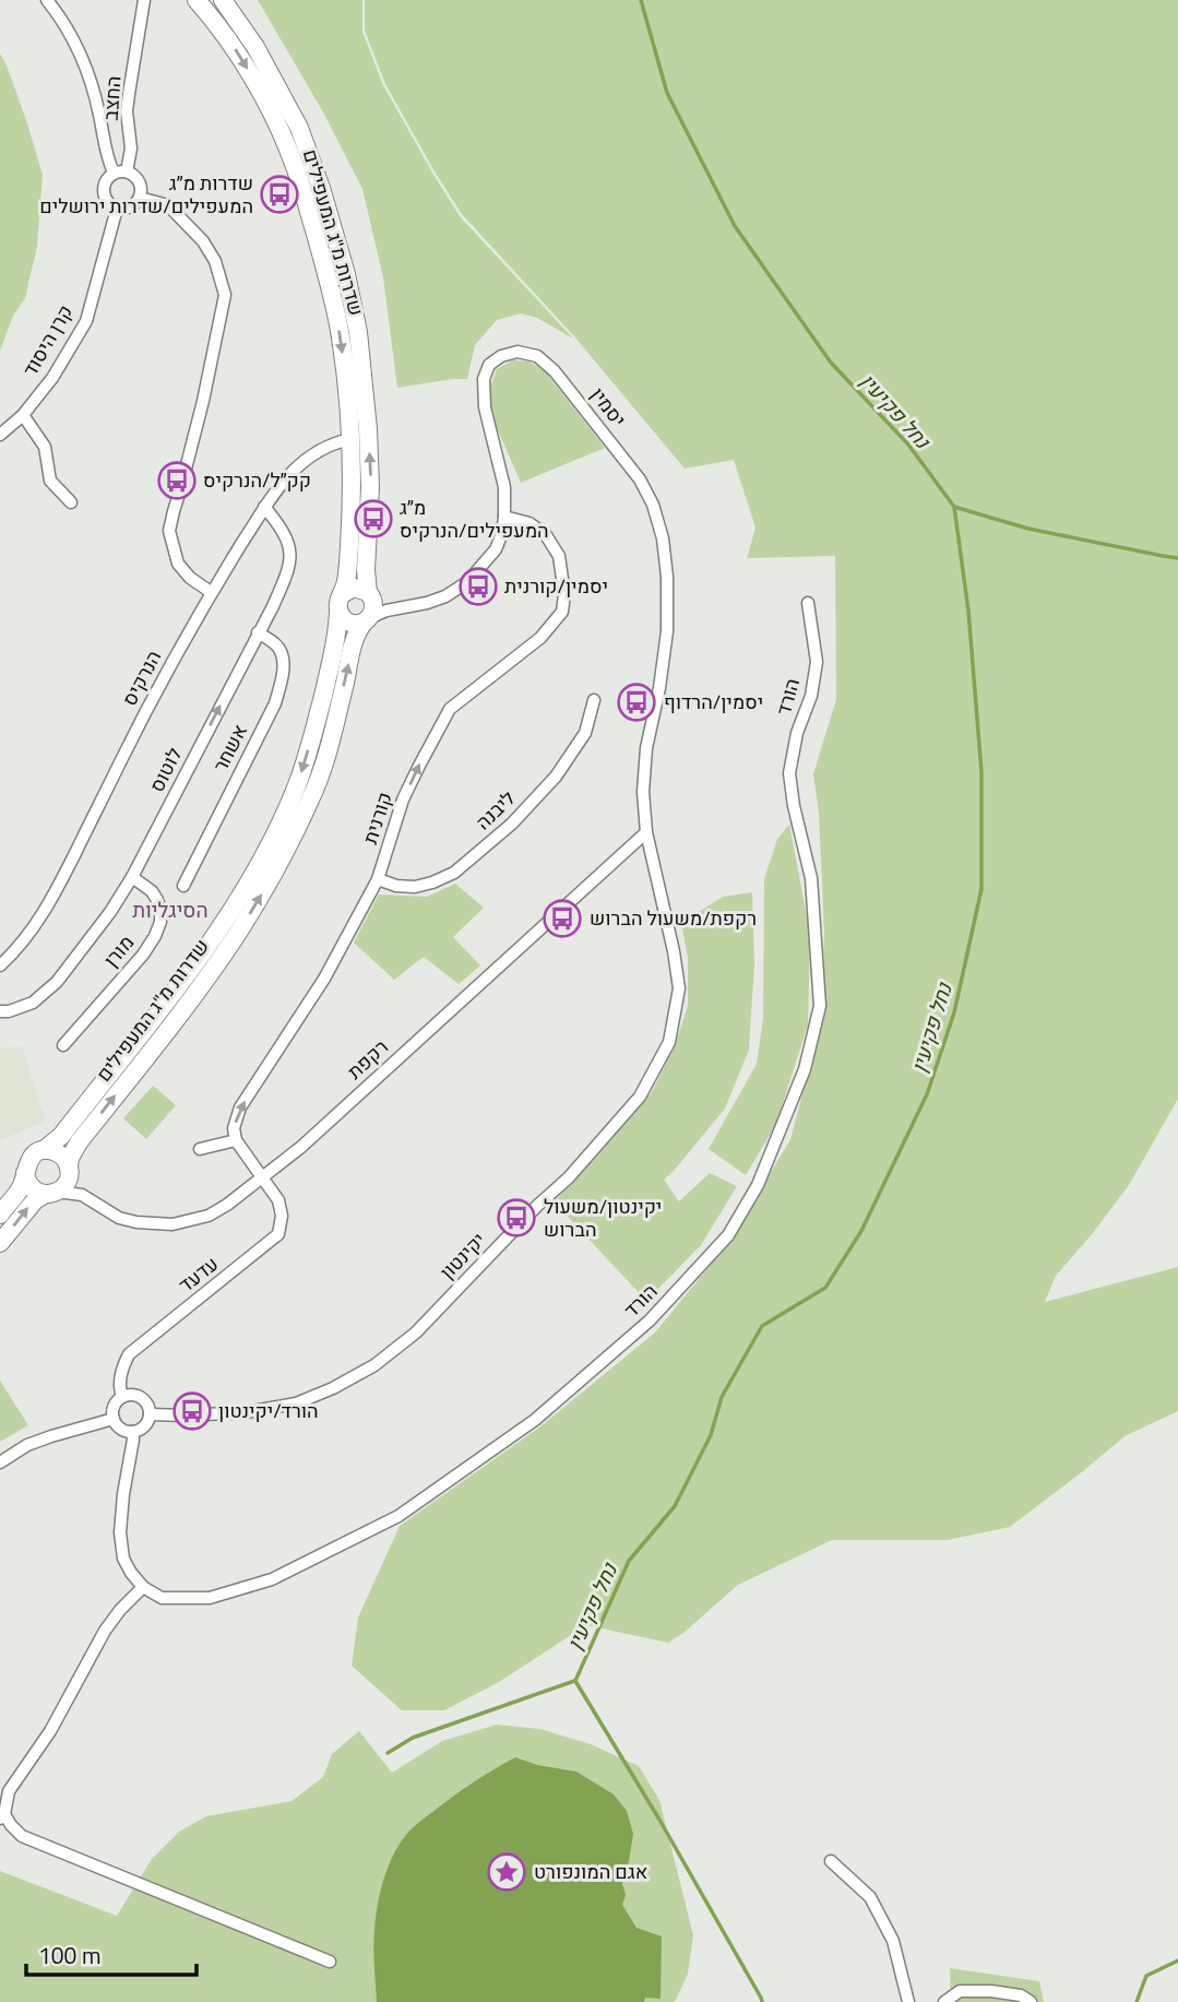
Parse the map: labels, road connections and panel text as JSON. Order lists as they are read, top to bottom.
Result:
{
  "streets": {
    "main road": ["שדרות מ\"ג המעפילים"],
    "street": [
      "החצב",
      "קרן היסוד",
      "יסמין",
      "הנרקיס",
      "הורד",
      "אשחר",
      "לוטוס",
      "ליבנה",
      "קורנית",
      "מורן",
      "רקפת",
      "יקינטון",
      "עדעד"
    ]
  },
  "crossings": [
    ["החצב", "קרן היסוד"],
    ["שדרות מ\"ג המעפילים", "יסמין"],
    ["שדרות מ\"ג המעפילים", "הנרקיס"],
    ["שדרות מ\"ג המעפילים", "רקפת"],
    ["יסמין", "קורנית"],
    ["יסמין", "רקפת"],
    ["יסמין", "יקינטון"],
    ["הנרקיס", "לוטוס"],
    ["אשחר", "לוטוס"],
    ["לוטוס", "מורן"],
    ["ליבנה", "קורנית"],
    ["רקפת", "יקינטון"],
    ["רקפת", "עדעד"],
    ["יקינטון", "עדעד"]
  ],
  "one_way": ["לוטוס", "קורנית"],
  "districts": ["הסיגליות"],
  "water": ["נחל פקיעין"],
  "places": {
    "bus stop": [
      "שדרות מ״ג המעפילים/שדרות ירושלים",
      "קק״ל/הנרקיס",
      "מ״ג המעפילים/הנרקיס",
      "יסמין/קורנית",
      "יסמין/הרדוף",
      "רקפת/משעול הברוש",
      "יקינטון/משעול הברוש",
      "הורד/יקינטון"
    ],
    "place": ["אגם המונפורט"]
  },
  "scale_bar": "100 m"
}
